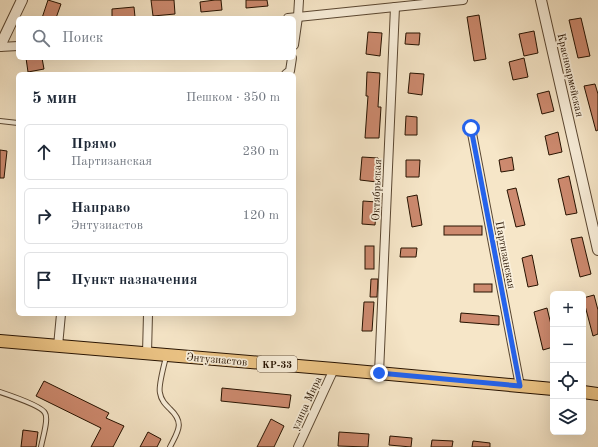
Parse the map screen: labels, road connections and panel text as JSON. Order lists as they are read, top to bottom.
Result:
{
  "streets": {
    "main road": ["Энтузиастов", "KP-33"],
    "street": [
      "Красноармейская",
      "Октябрьская",
      "Партизанская",
      "улица Мира"
    ]
  },
  "crossings": [
    ["Октябрьская", "Энтузиастов"],
    ["Партизанская", "Энтузиастов"],
    ["Энтузиастов", "улица Мира"]
  ],
  "page": {
    "search": "Поиск",
    "heading": ["5 мин", "Пешком · 350 m"],
    "list": [
      ["Прямо", "Партизанская", "230 m"],
      ["Направо", "Энтузиастов", "120 m"],
      "Пункт назначения"
    ],
    "map_buttons": ["+", "−"]
  }
}
